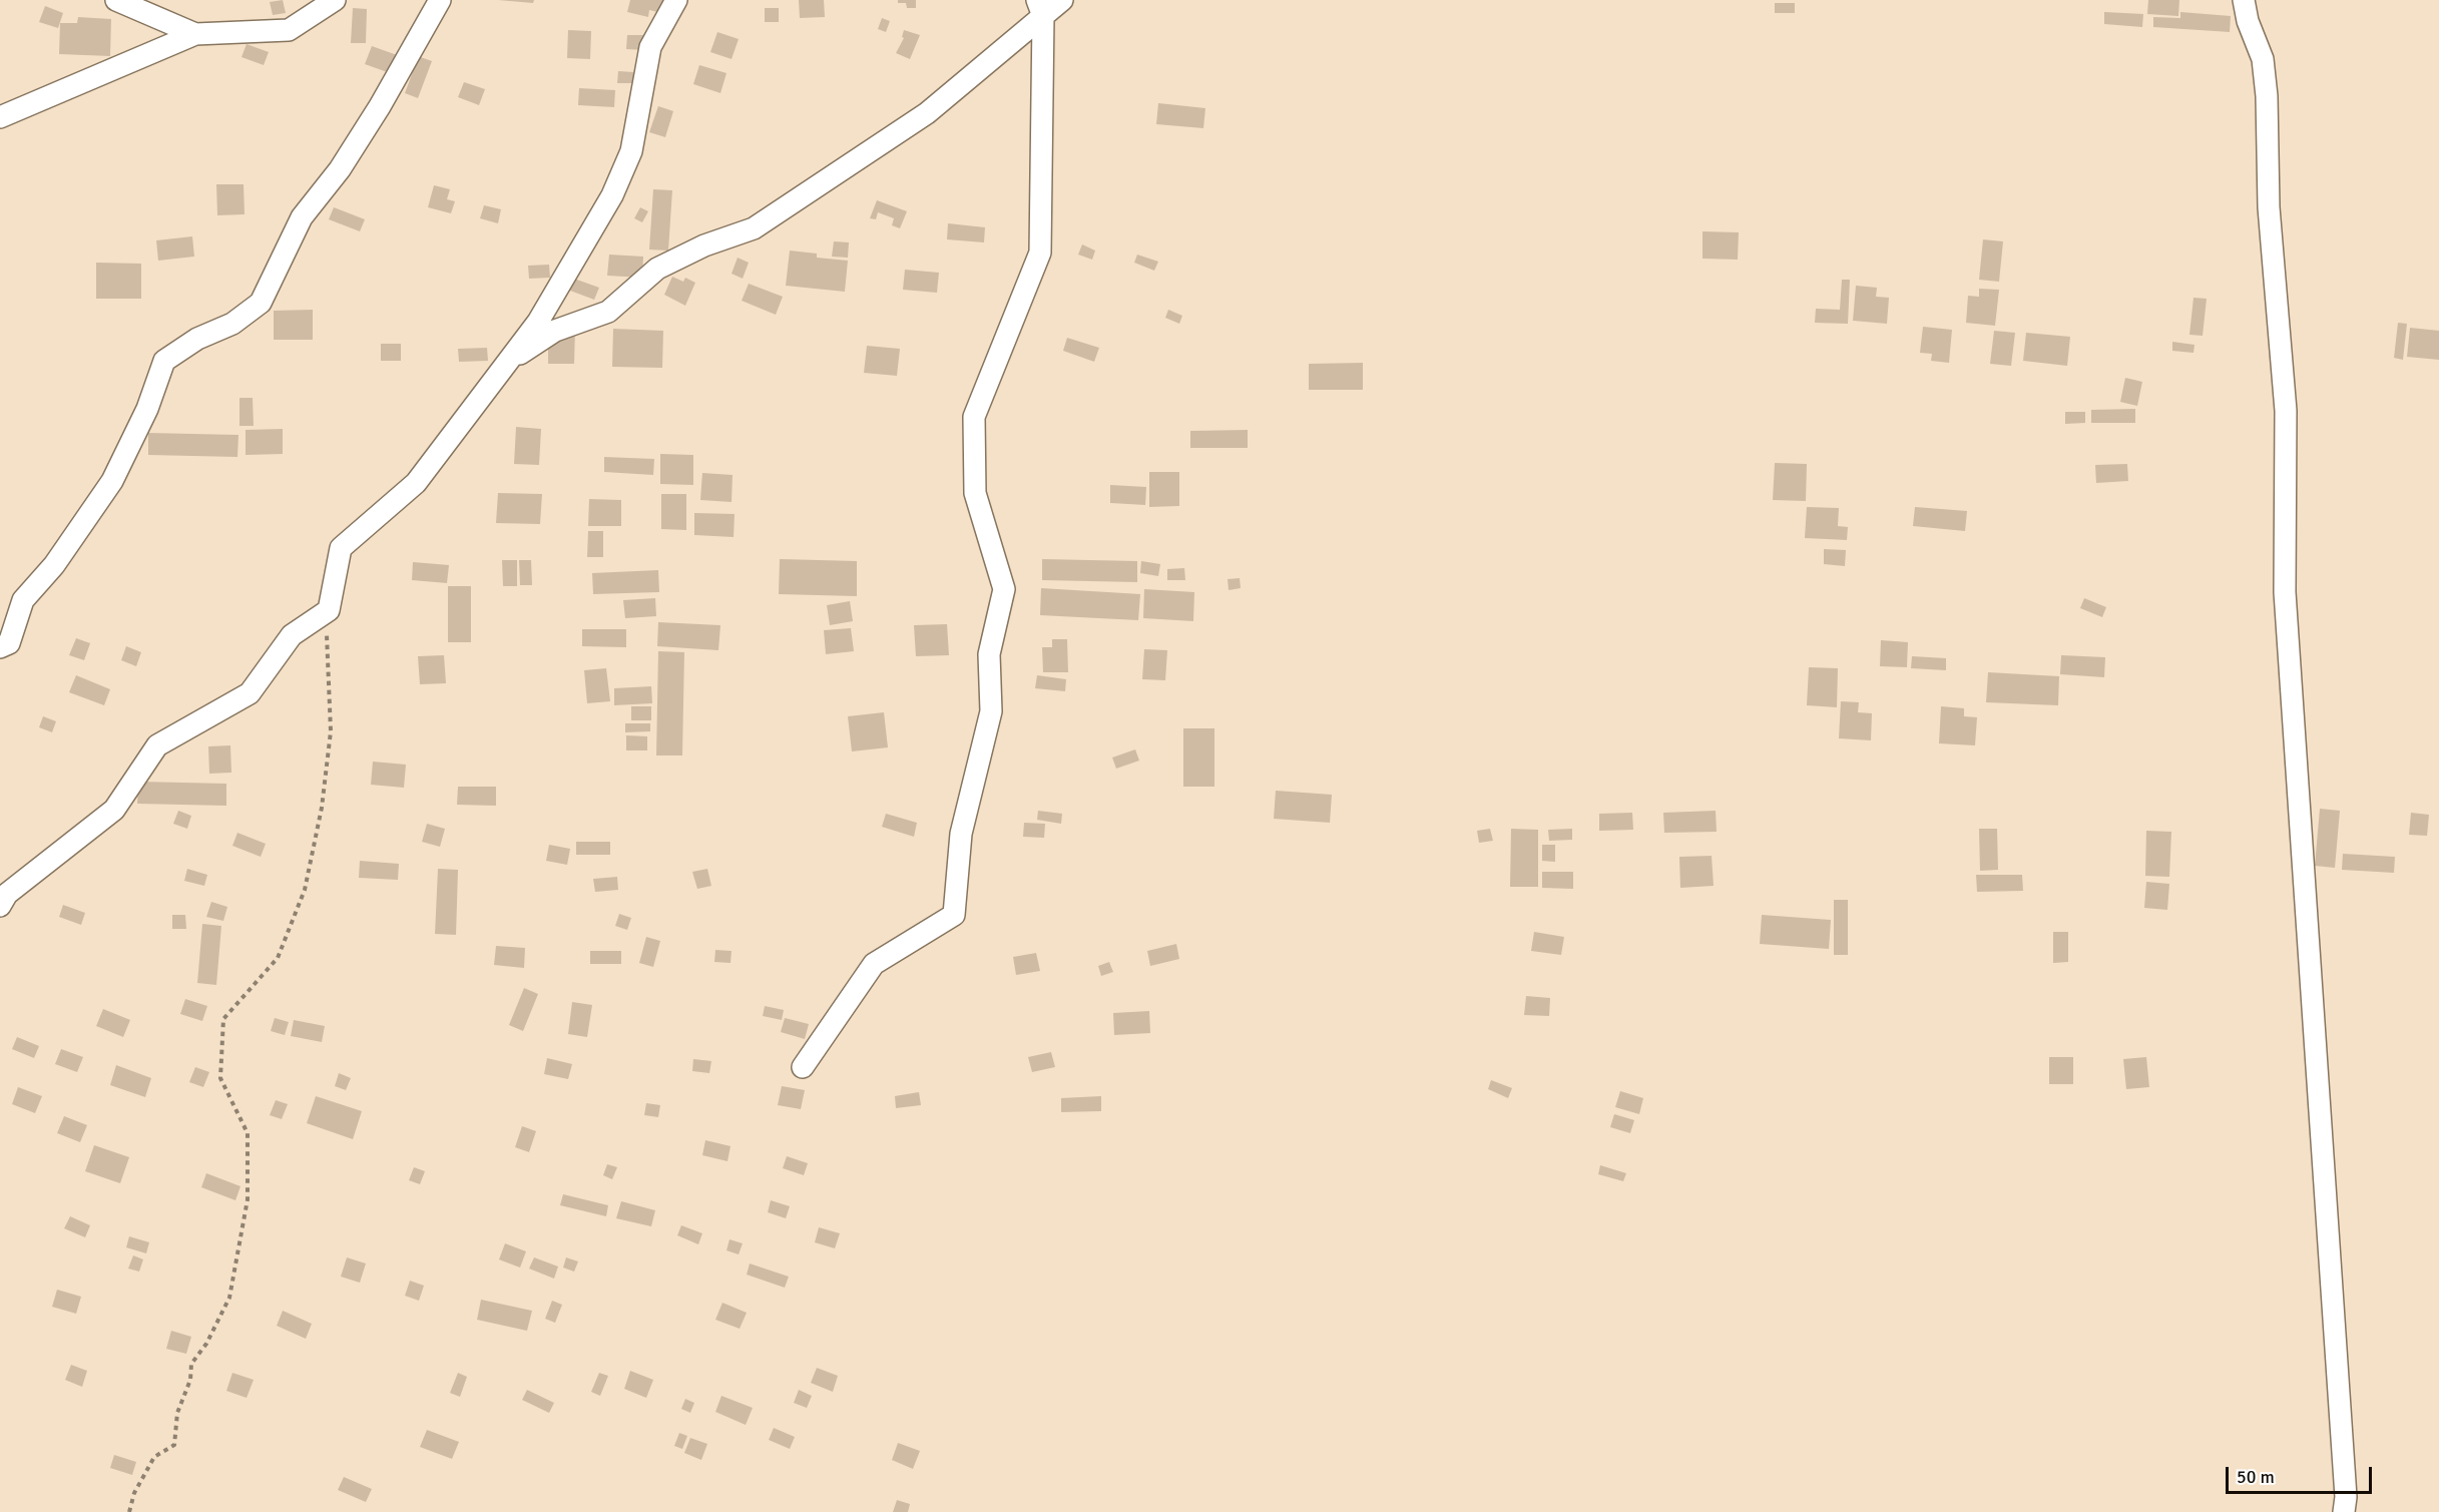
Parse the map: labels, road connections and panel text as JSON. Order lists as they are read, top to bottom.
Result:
{
  "scale_bar": "50 m"
}
